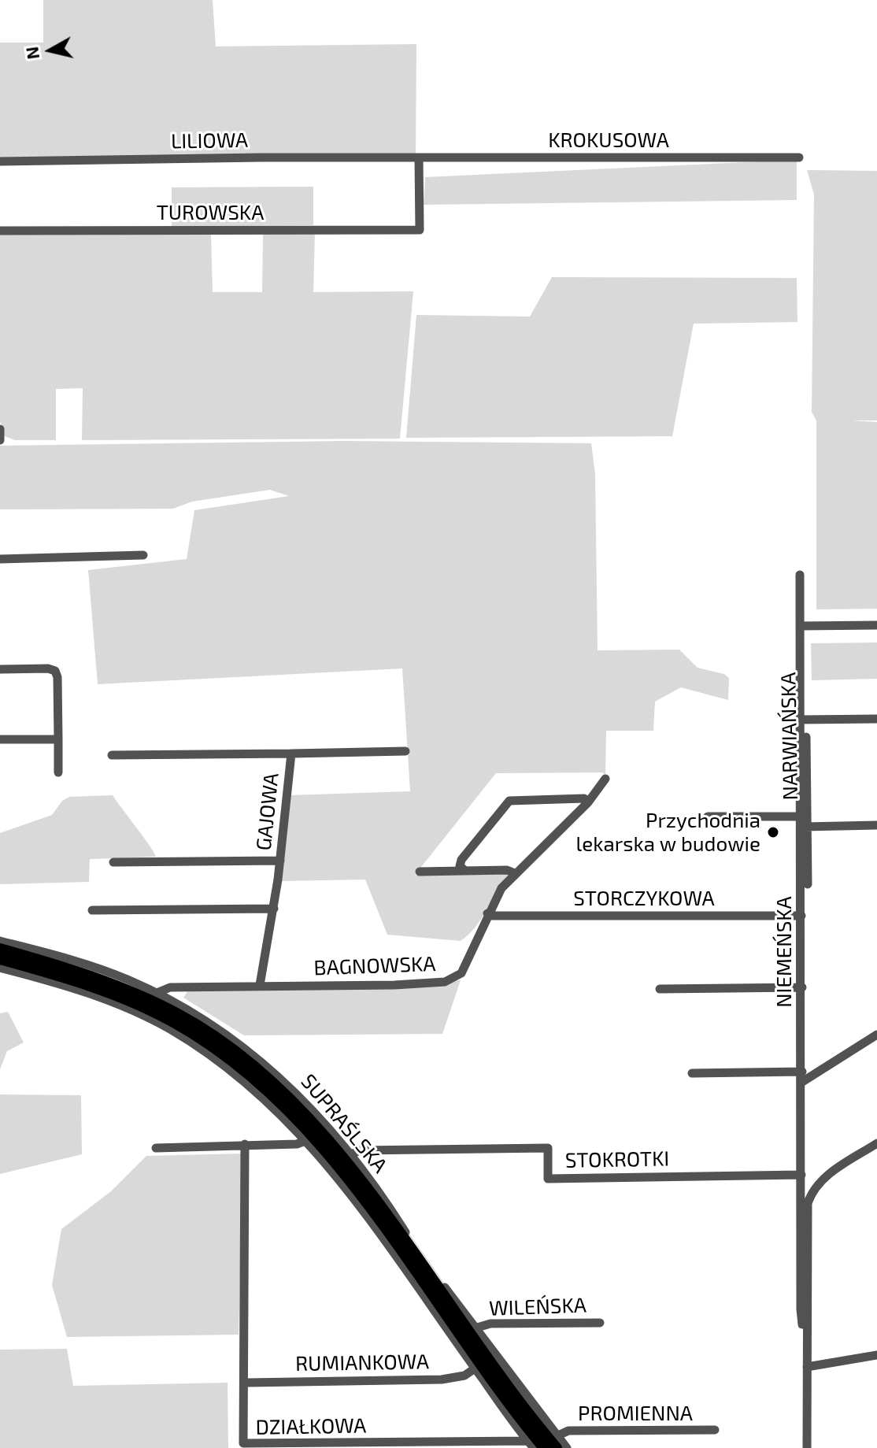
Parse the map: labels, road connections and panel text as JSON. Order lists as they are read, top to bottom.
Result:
{
  "streets": {
    "street": [
      "KROKUSOWA",
      "LILIOWA",
      "TUROWSKA",
      "NARWIAŃSKA",
      "GAJOWA",
      "STORCZYKOWA",
      "NIEMEŃSKA",
      "BAGNOWSKA",
      "SUPRAŚLSKA",
      "STOKROTKI",
      "WILEŃSKA",
      "RUMIANKOWA",
      "PROMIENNA",
      "DZIAŁKOWA"
    ]
  },
  "crossings": [
    ["KROKUSOWA", "LILIOWA"],
    ["KROKUSOWA", "TUROWSKA"],
    ["LILIOWA", "TUROWSKA"],
    ["NARWIAŃSKA", "NIEMEŃSKA"],
    ["GAJOWA", "BAGNOWSKA"],
    ["STORCZYKOWA", "NIEMEŃSKA"],
    ["STORCZYKOWA", "BAGNOWSKA"],
    ["NIEMEŃSKA", "STOKROTKI"],
    ["BAGNOWSKA", "SUPRAŚLSKA"],
    ["SUPRAŚLSKA", "STOKROTKI"],
    ["SUPRAŚLSKA", "WILEŃSKA"],
    ["SUPRAŚLSKA", "RUMIANKOWA"],
    ["SUPRAŚLSKA", "PROMIENNA"],
    ["SUPRAŚLSKA", "DZIAŁKOWA"]
  ],
  "places": ["Przychodnia lekarska w budowie"],
  "north": "left"
}
